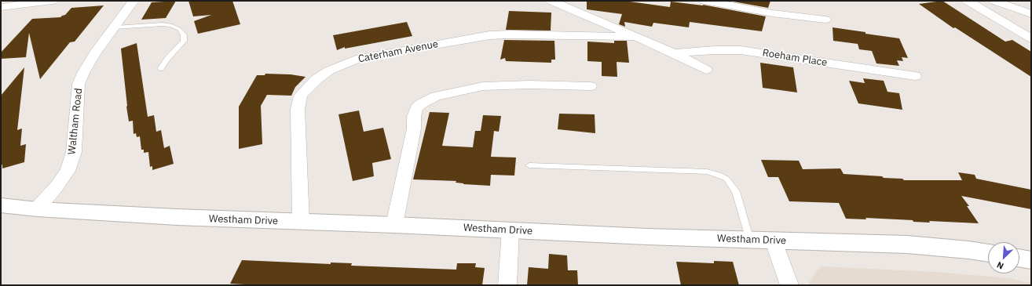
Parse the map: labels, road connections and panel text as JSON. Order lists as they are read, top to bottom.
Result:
{
  "streets": {
    "street": [
      "Caterham Avenue",
      "Roeham Place",
      "Waltham Road",
      "Westham Drive"
    ]
  },
  "crossings": [
    ["Caterham Avenue", "Roeham Place"],
    ["Caterham Avenue", "Westham Drive"],
    ["Waltham Road", "Westham Drive"]
  ],
  "north": "bottom left"
}
